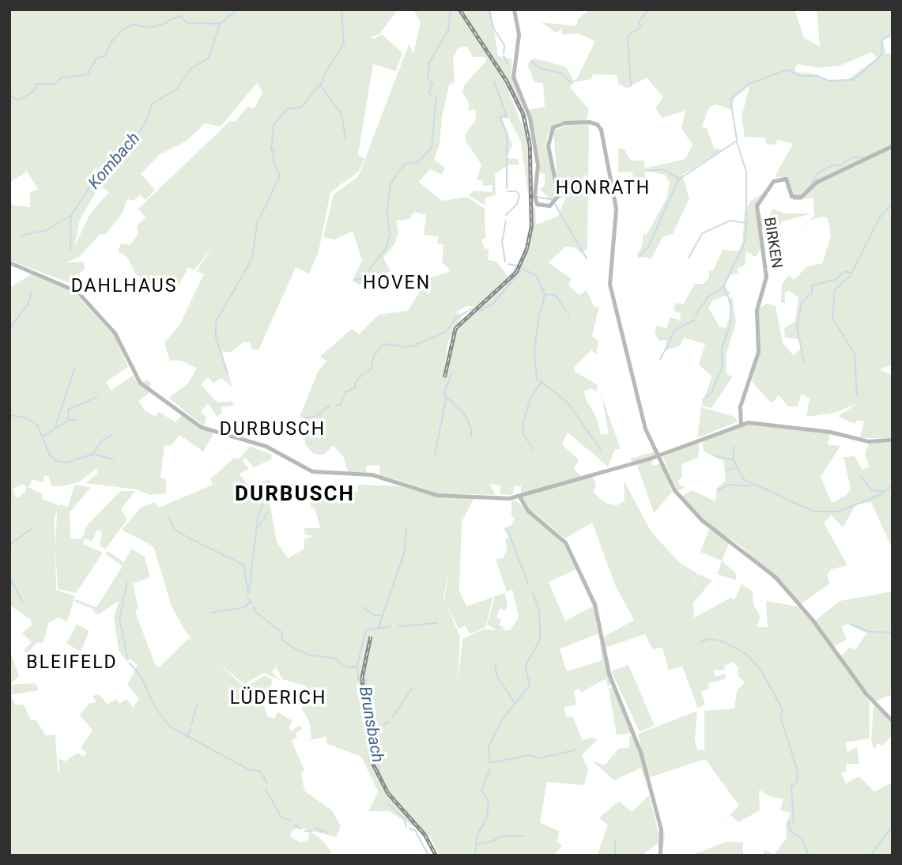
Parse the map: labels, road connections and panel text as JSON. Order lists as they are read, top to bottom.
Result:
{
  "streets": {
    "street": ["BIRKEN"]
  },
  "districts": [
    "HONRATH",
    "HOVEN",
    "DAHLHAUS",
    "DURBUSCH",
    "DURBUSCH",
    "BLEIFELD",
    "LÜDERICH"
  ],
  "water": ["Kombach", "Brunsbach"]
}
